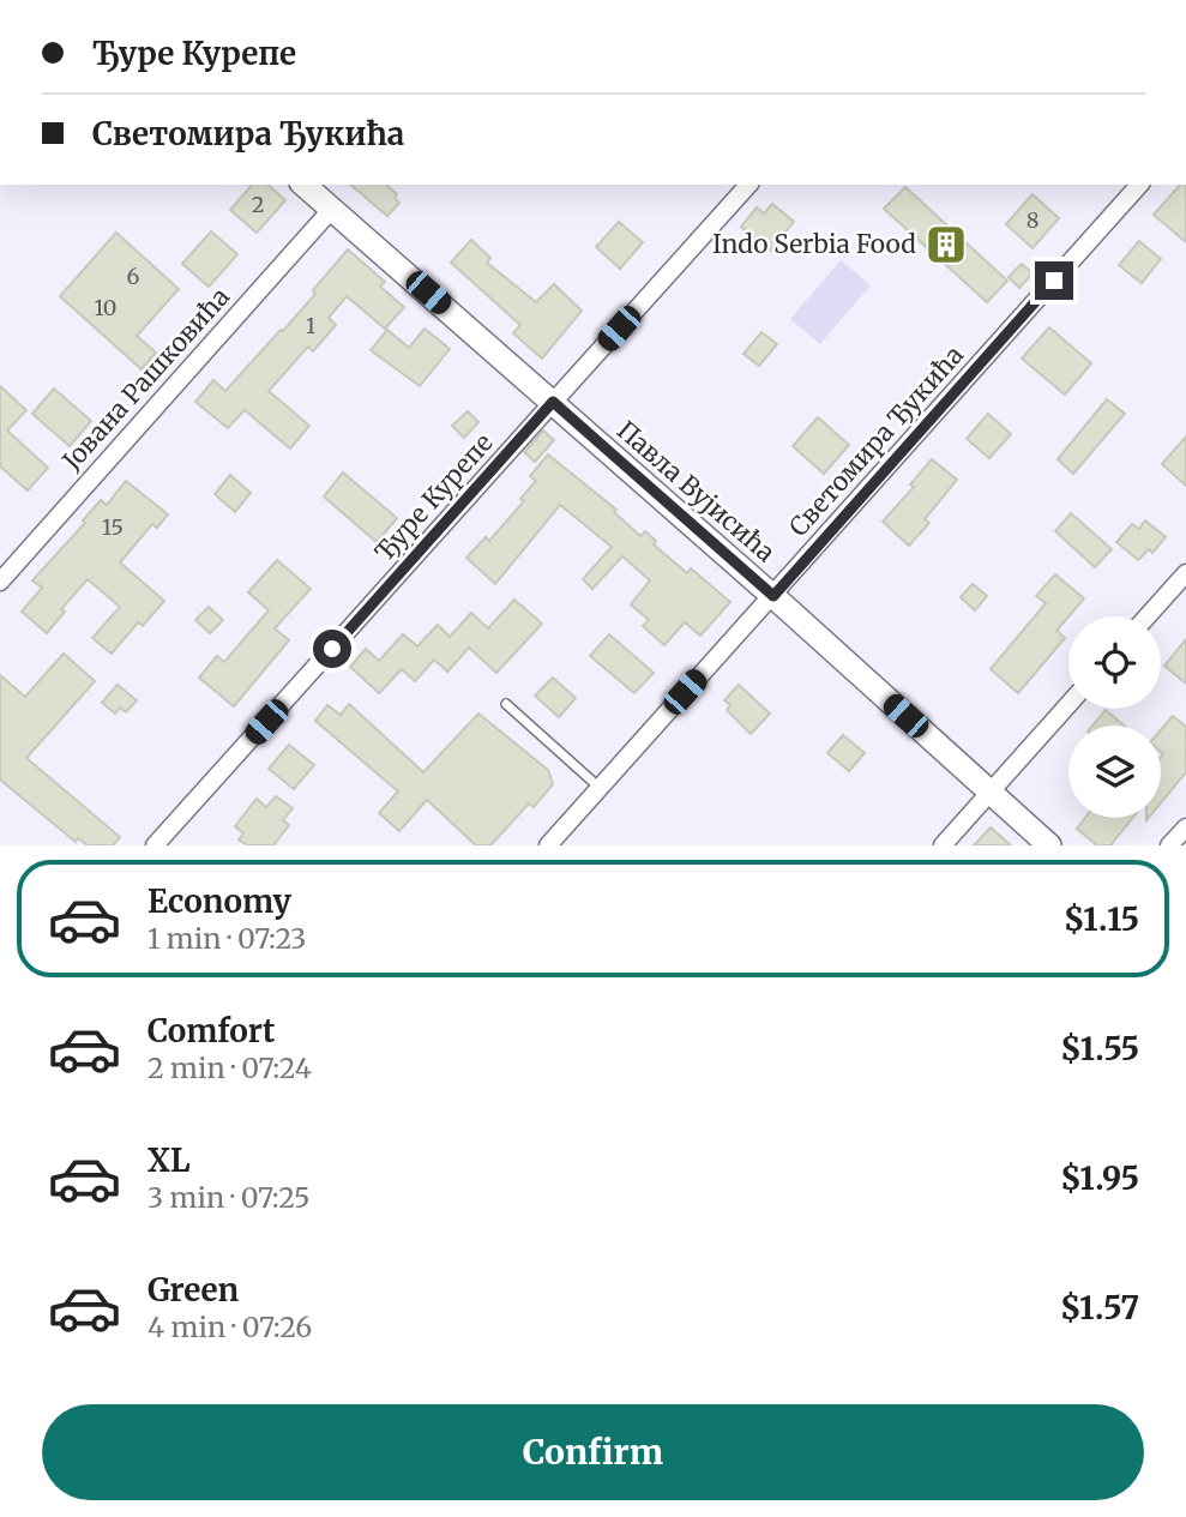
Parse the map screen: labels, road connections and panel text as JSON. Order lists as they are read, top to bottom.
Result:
{
  "streets": {
    "street": [
      "Јована Рашковића",
      "Светомира Ђукића",
      "Павла Вујисића",
      "Ђуре Курепе"
    ]
  },
  "crossings": [
    ["Јована Рашковића", "Павла Вујисића"],
    ["Светомира Ђукића", "Павла Вујисића"],
    ["Павла Вујисића", "Ђуре Курепе"]
  ],
  "places": {
    "building": ["Indo Serbia Food"]
  },
  "house_numbers": [
    "2",
    "8",
    "6",
    "10",
    "1",
    "15"
  ],
  "page": {
    "banner": ["Ђуре Курепе", "Светомира Ђукића"],
    "list": [
      {
        "name": "Economy",
        "note": "1 min · 07:23",
        "value": "$1.15"
      },
      {
        "name": "Comfort",
        "note": "2 min · 07:24",
        "value": "$1.55"
      },
      {
        "name": "XL",
        "note": "3 min · 07:25",
        "value": "$1.95"
      },
      {
        "name": "Green",
        "note": "4 min · 07:26",
        "value": "$1.57"
      }
    ],
    "buttons": "Confirm"
  }
}
